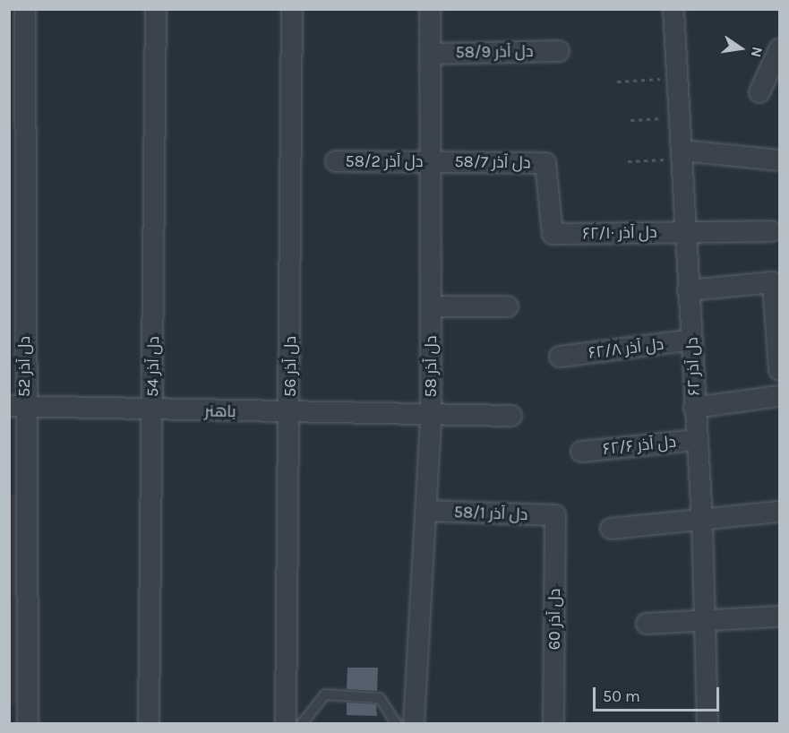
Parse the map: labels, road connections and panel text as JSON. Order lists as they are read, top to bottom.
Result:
{
  "streets": {
    "street": [
      "دل آذر 58/9",
      "دل آذر 58/2",
      "دل آذر 58/7",
      "دل آذر ۶۲/۱۰",
      "دل آذر ۶۲/۸",
      "دل آذر 52",
      "دل آذر 54",
      "دل آذر 56",
      "دل آذر 58",
      "دل آذر ۶۲",
      "باهنر",
      "دل آذر ۶۲/۶",
      "دل آذر 58/1",
      "دل آذر 60"
    ]
  },
  "crossings": [
    ["دل آذر 58/9", "دل آذر 58"],
    ["دل آذر 58/2", "دل آذر 58/7"],
    ["دل آذر 58/2", "دل آذر 58"],
    ["دل آذر 58/7", "دل آذر ۶۲/۱۰"],
    ["دل آذر 58/7", "دل آذر 58"],
    ["دل آذر ۶۲/۱۰", "دل آذر ۶۲"],
    ["دل آذر ۶۲/۸", "دل آذر ۶۲"],
    ["دل آذر 52", "باهنر"],
    ["دل آذر 54", "باهنر"],
    ["دل آذر 56", "باهنر"],
    ["دل آذر 58", "باهنر"],
    ["دل آذر 58", "دل آذر 58/1"],
    ["دل آذر ۶۲", "دل آذر ۶۲/۶"],
    ["دل آذر 58/1", "دل آذر 60"]
  ],
  "scale_bar": "50 m",
  "north": "right"
}
